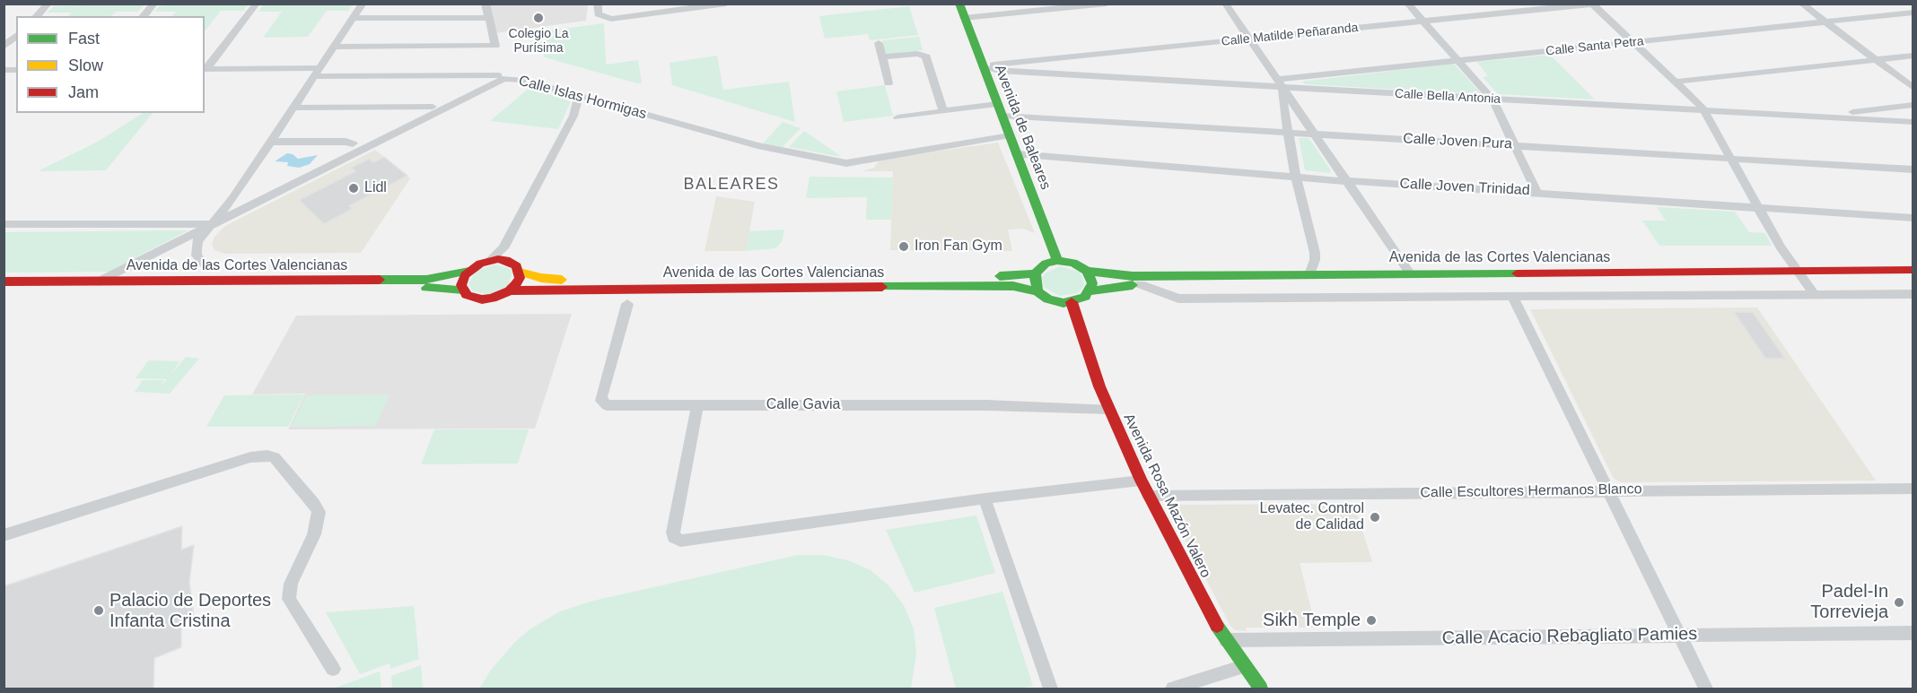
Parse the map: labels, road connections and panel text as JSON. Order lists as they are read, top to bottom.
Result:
{
  "streets": {
    "main road": ["Avenida de Baleares", "Avenida de las Cortes Valencianas", "Avenida Rosa Mazón Valero"],
    "street": [
      "Calle Matilde Peñaranda",
      "Calle Santa Petra",
      "Calle Bella Antonia",
      "Calle Islas Hormigas",
      "Calle Joven Pura",
      "Calle Joven Trinidad",
      "Calle Gavia",
      "Calle Escultores Hermanos Blanco",
      "Calle Acacio Rebagliato Pamies"
    ]
  },
  "crossings": [
    ["Calle Matilde Peñaranda", "Calle Bella Antonia"],
    ["Calle Matilde Peñaranda", "Avenida de Baleares"],
    ["Calle Santa Petra", "Calle Bella Antonia"],
    ["Calle Bella Antonia", "Avenida de Baleares"],
    ["Calle Islas Hormigas", "Avenida de Baleares"],
    ["Calle Islas Hormigas", "Avenida de las Cortes Valencianas"],
    ["Avenida de Baleares", "Calle Joven Pura"],
    ["Avenida de Baleares", "Calle Joven Trinidad"],
    ["Avenida de Baleares", "Avenida de las Cortes Valencianas"],
    ["Avenida de Baleares", "Avenida Rosa Mazón Valero"],
    ["Avenida de las Cortes Valencianas", "Avenida Rosa Mazón Valero"],
    ["Calle Gavia", "Avenida Rosa Mazón Valero"],
    ["Calle Escultores Hermanos Blanco", "Avenida Rosa Mazón Valero"],
    ["Avenida Rosa Mazón Valero", "Calle Acacio Rebagliato Pamies"]
  ],
  "districts": ["BALEARES"],
  "places": [
    "Colegio La Purísima",
    "Lidl",
    "Iron Fan Gym",
    "Levatec. Control de Calidad",
    "Padel-In Torrevieja",
    "Palacio de Deportes Infanta Cristina",
    "Sikh Temple"
  ],
  "legend": ["Fast", "Slow", "Jam"]
}
